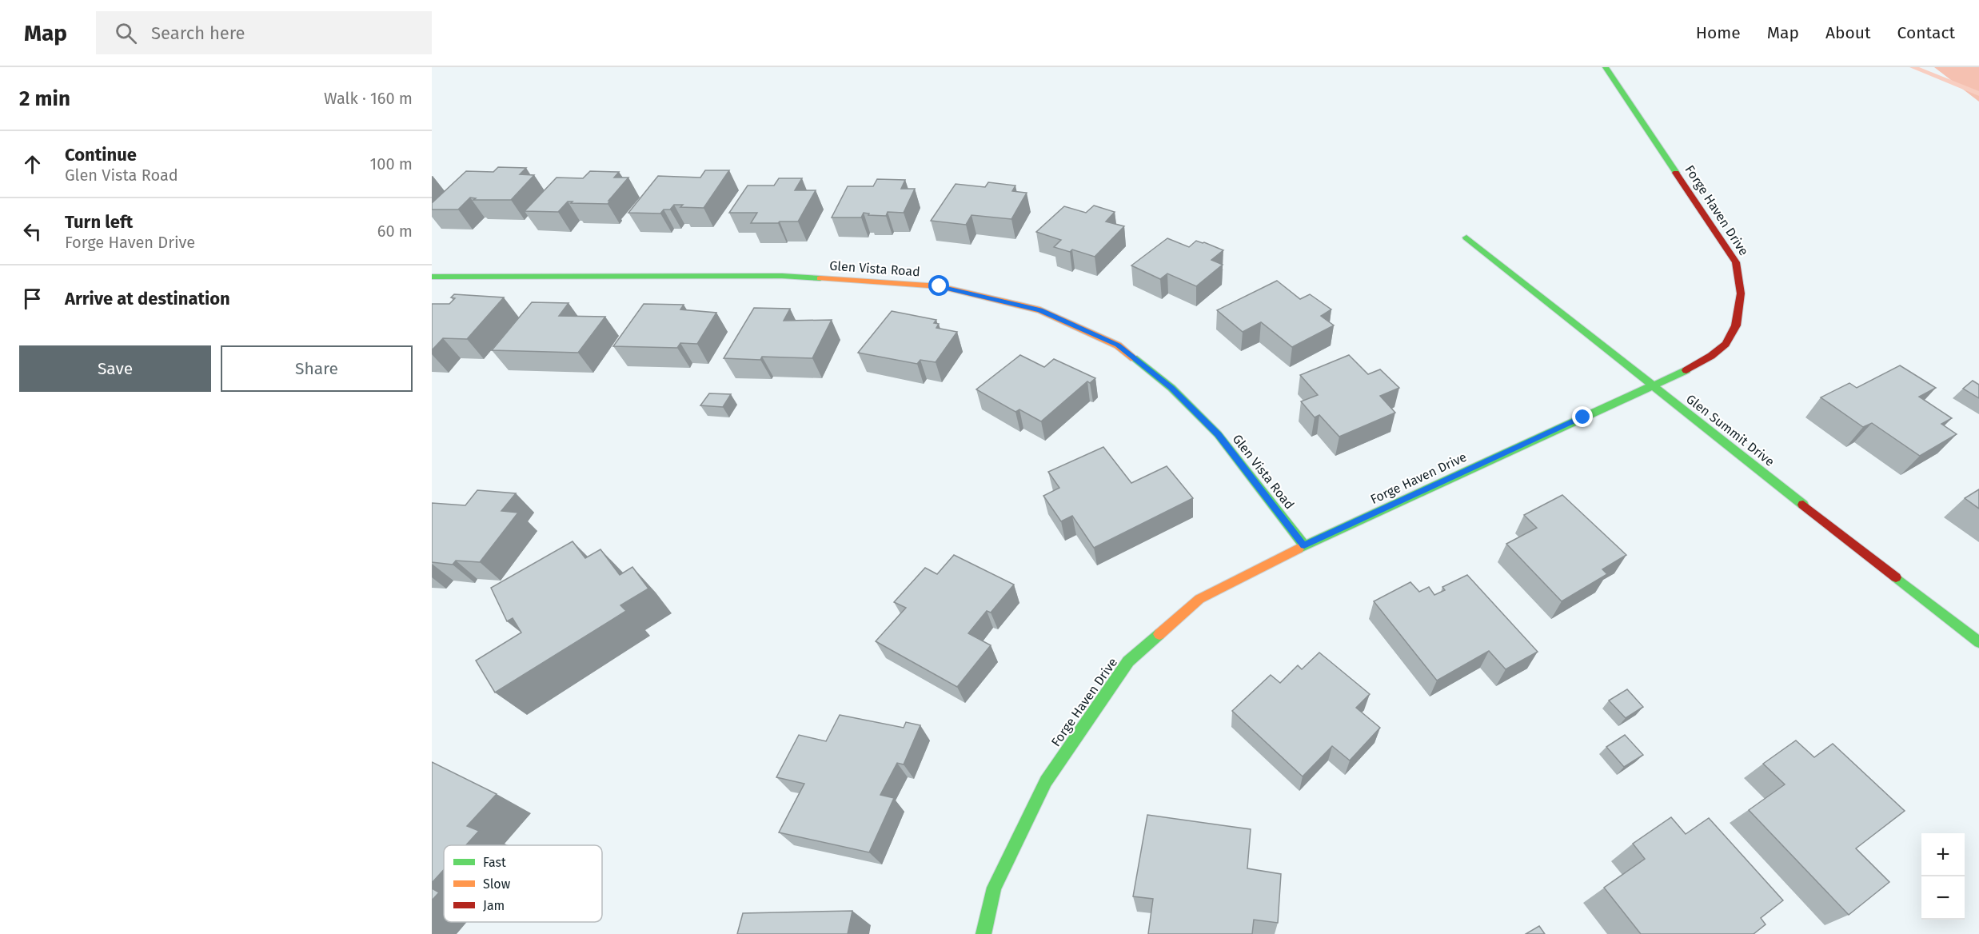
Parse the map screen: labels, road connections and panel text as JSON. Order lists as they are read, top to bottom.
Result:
{
  "streets": {
    "street": ["Forge Haven Drive", "Glen Vista Road", "Glen Summit Drive"]
  },
  "crossings": [
    ["Forge Haven Drive", "Glen Vista Road"],
    ["Forge Haven Drive", "Glen Summit Drive"]
  ],
  "legend": ["Fast", "Slow", "Jam"],
  "page": {
    "header": "Map",
    "search": "Search here",
    "nav": [
      "Home",
      "Map",
      "About",
      "Contact"
    ],
    "heading": ["2 min", "Walk · 160 m"],
    "list": [
      ["Continue", "Glen Vista Road", "100 m"],
      ["Turn left", "Forge Haven Drive", "60 m"],
      "Arrive at destination"
    ],
    "buttons": ["Save", "Share"],
    "map_buttons": ["+", "−"]
  }
}
